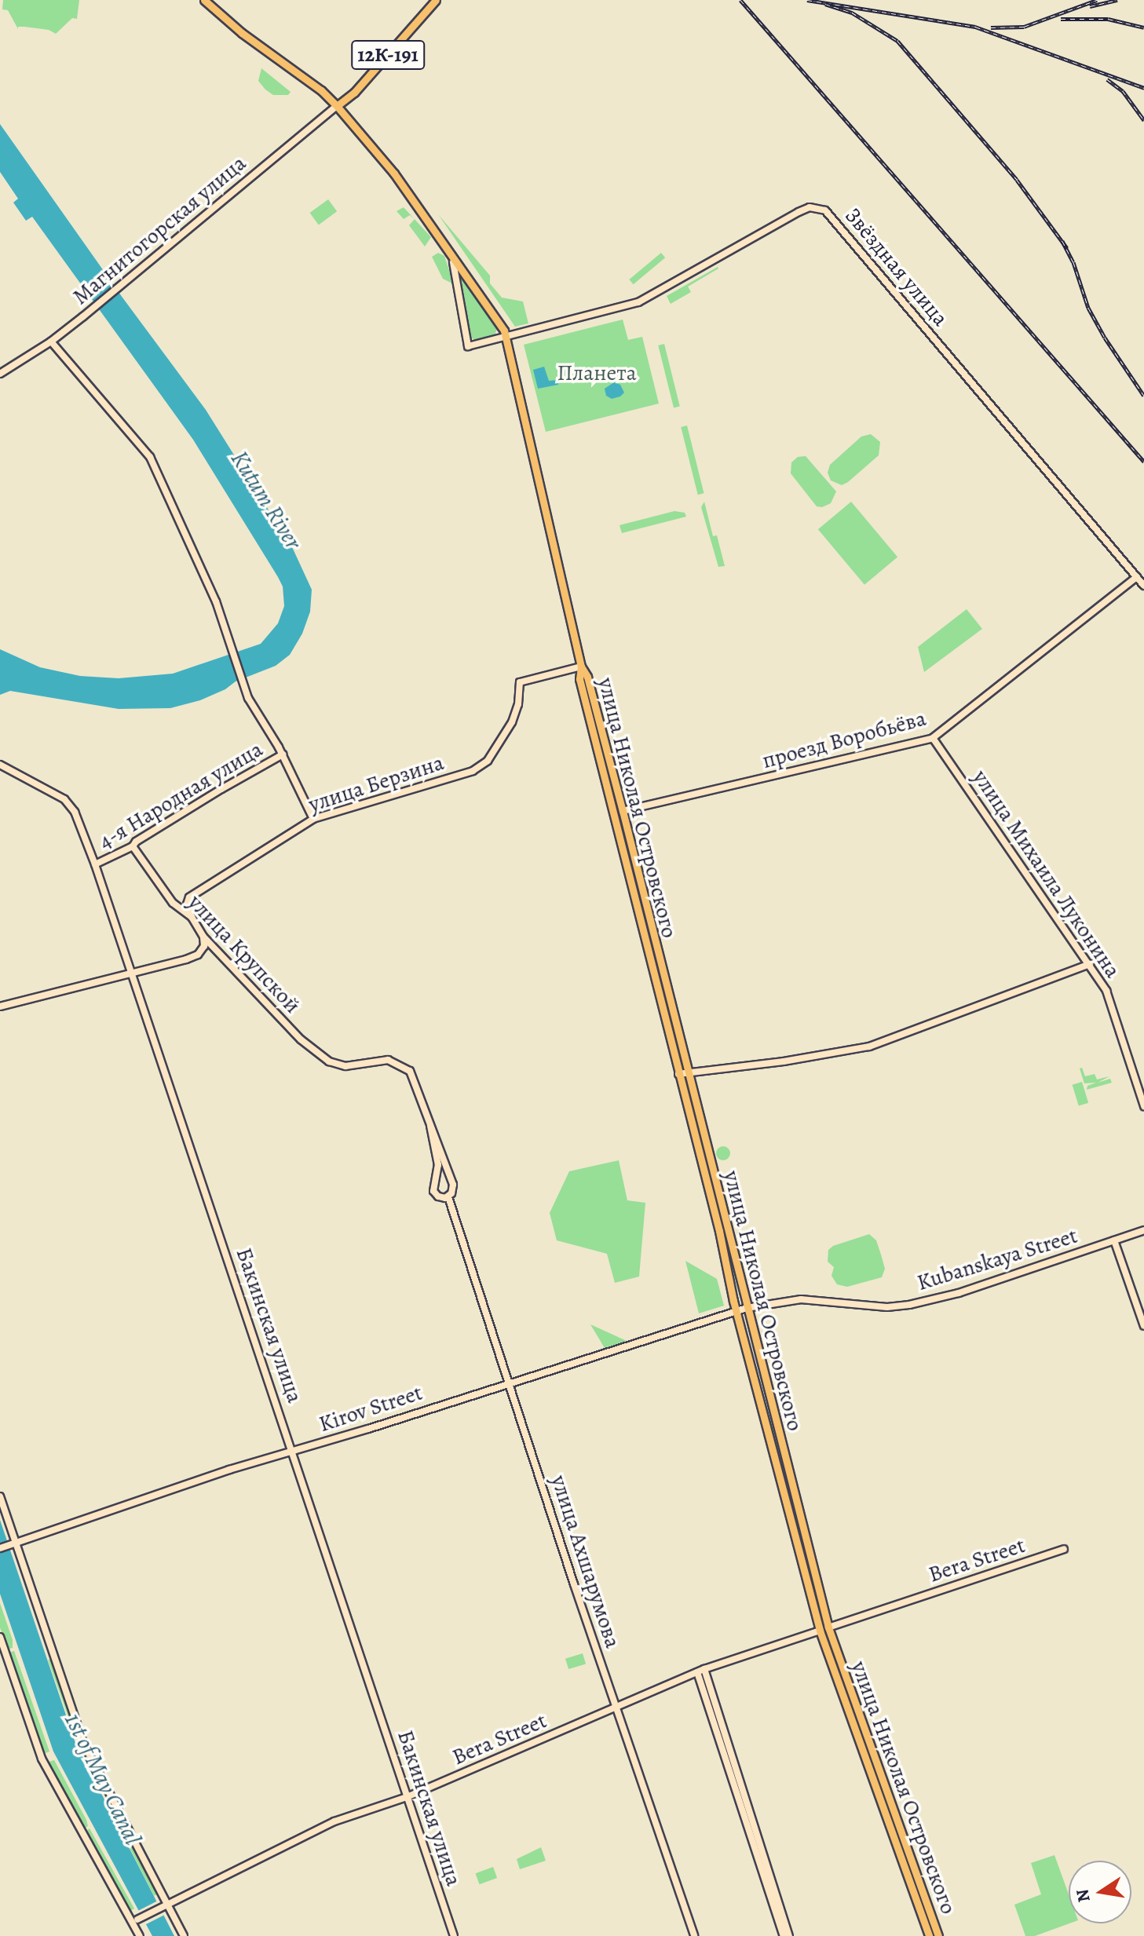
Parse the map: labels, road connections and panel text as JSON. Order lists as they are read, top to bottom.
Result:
{
  "streets": {
    "main road": [
      "12К-191",
      "Магнитогорская улица",
      "Звёздная улица",
      "проезд Воробьёва",
      "улица Берзина",
      "4-я Народная улица",
      "улица Николая Островского",
      "улица Михаила Луконина",
      "улица Крупской",
      "Kubanskaya Street",
      "Бакинская улица",
      "Kirov Street",
      "Bera Street",
      "улица Ахшарумова"
    ]
  },
  "crossings": [
    ["12К-191", "Магнитогорская улица"],
    ["12К-191", "улица Николая Островского"],
    ["Магнитогорская улица", "улица Николая Островского"],
    ["Звёздная улица", "проезд Воробьёва"],
    ["Звёздная улица", "улица Николая Островского"],
    ["проезд Воробьёва", "улица Николая Островского"],
    ["проезд Воробьёва", "улица Михаила Луконина"],
    ["улица Берзина", "улица Николая Островского"],
    ["улица Берзина", "улица Крупской"],
    ["4-я Народная улица", "улица Крупской"],
    ["4-я Народная улица", "Бакинская улица"],
    ["улица Николая Островского", "Kubanskaya Street"],
    ["улица Николая Островского", "Kirov Street"],
    ["улица Николая Островского", "Bera Street"],
    ["Kubanskaya Street", "Kirov Street"],
    ["Бакинская улица", "Kirov Street"],
    ["Бакинская улица", "Bera Street"],
    ["Kirov Street", "улица Ахшарумова"],
    ["Bera Street", "улица Ахшарумова"]
  ],
  "water": ["Kutum River", "1st of May Canal"],
  "parks": ["Планета"],
  "north": "left"
}
